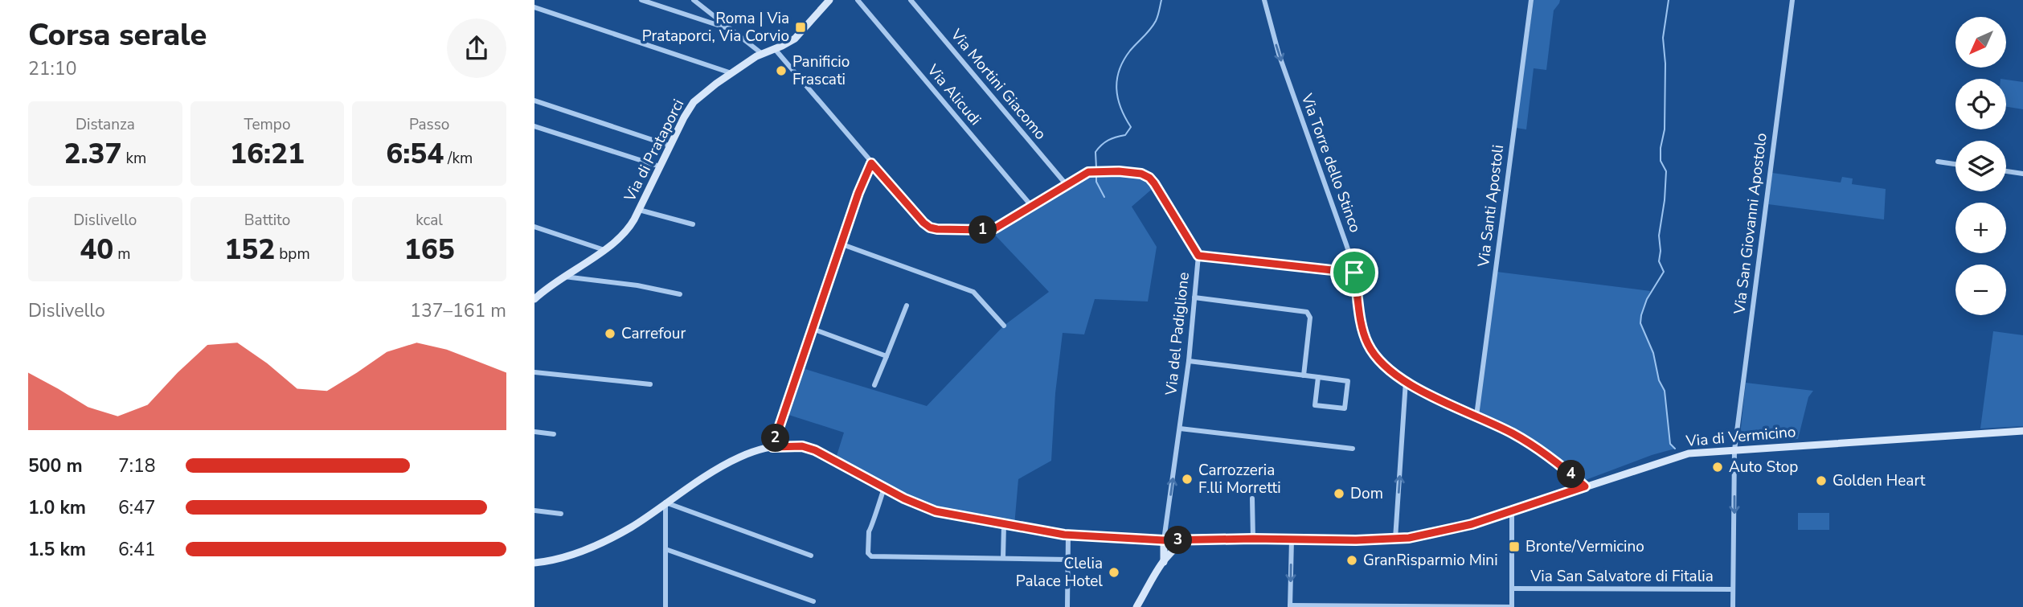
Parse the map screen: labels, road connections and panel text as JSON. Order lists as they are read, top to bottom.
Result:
{
  "streets": {
    "street": [
      "Via Mortini Giacomo",
      "Via Alicudi",
      "Via di Prataporci",
      "Via Torre dello Stinco",
      "Via Santi Apostoli",
      "Via San Giovanni Apostolo",
      "Via del Padiglione",
      "Via di Vermicino",
      "Via San Salvatore di Fitalia"
    ]
  },
  "crossings": [
    ["Via Mortini Giacomo", "Via del Padiglione"],
    ["Via Alicudi", "Via del Padiglione"],
    ["Via di Prataporci", "Via del Padiglione"],
    ["Via Torre dello Stinco", "Via Santi Apostoli"],
    ["Via Torre dello Stinco", "Via di Vermicino"],
    ["Via San Giovanni Apostolo", "Via di Vermicino"],
    ["Via San Giovanni Apostolo", "Via San Salvatore di Fitalia"]
  ],
  "one_way": ["Via Torre dello Stinco"],
  "places": {
    "transit": ["Roma | Via Prataporci, Via Corvio", "Bronte/Vermicino"],
    "other": [
      "Panificio Frascati",
      "Carrefour",
      "Auto Stop",
      "Carrozzeria F.lli Morretti",
      "Golden Heart",
      "Dom",
      "GranRisparmio Mini",
      "Clelia Palace Hotel"
    ]
  },
  "north": "bottom left",
  "page": {
    "heading": ["Corsa serale", "21:10"],
    "map_buttons": ["+", "−"],
    "stats": [
      ["Distanza", "2.37 km"],
      ["Tempo", "16:21"],
      ["Passo", "6:54 /km"],
      ["Dislivello", "40 m"],
      ["Battito", "152 bpm"],
      ["kcal", "165"]
    ],
    "pins": [
      "1",
      "2",
      "4",
      "3"
    ],
    "chart": ["Dislivello", "137–161 m"],
    "list": [
      {
        "name": "500 m",
        "note": "7:18"
      },
      {
        "name": "1.0 km",
        "note": "6:47"
      },
      {
        "name": "1.5 km",
        "note": "6:41"
      }
    ]
  }
}
